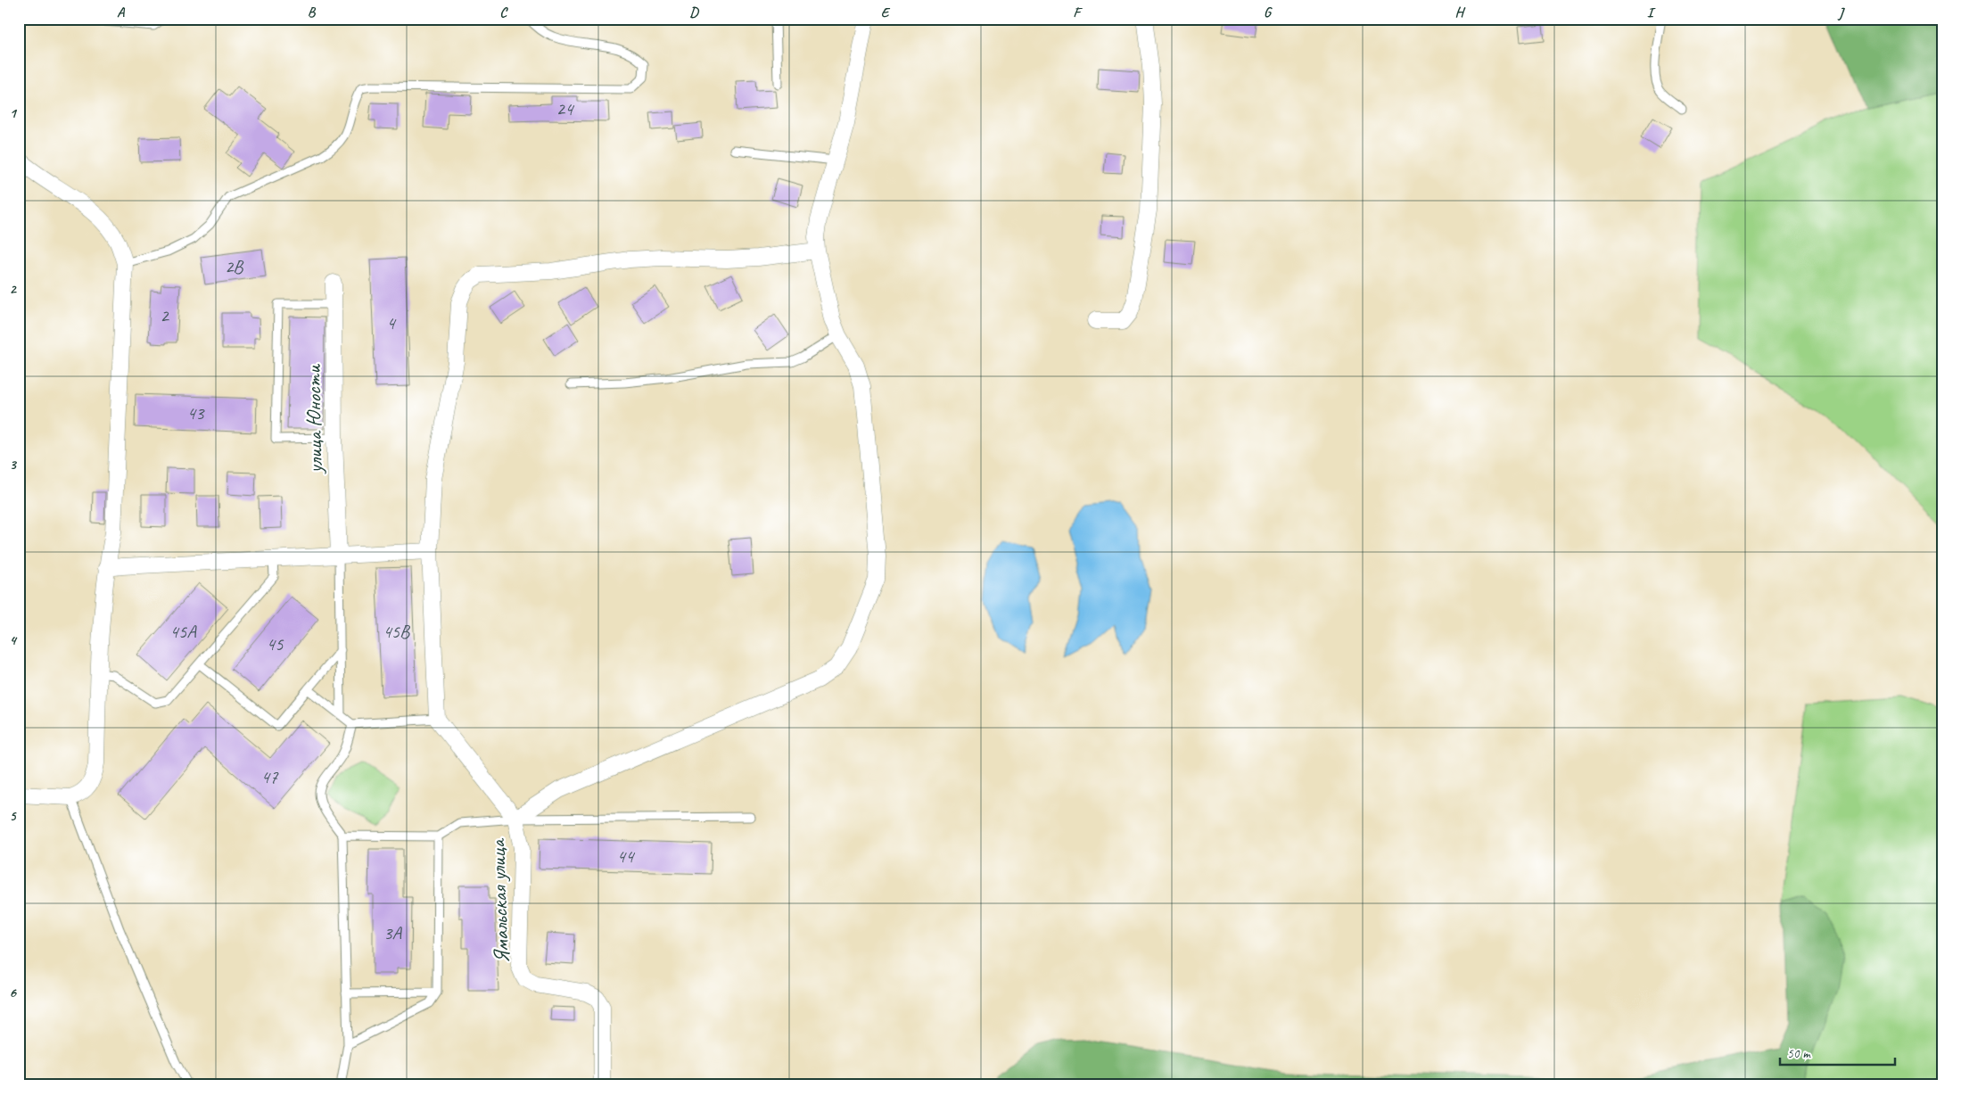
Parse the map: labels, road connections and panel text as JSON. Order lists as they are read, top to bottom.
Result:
{
  "streets": {
    "street": ["улица Юности", "Ямальская улица"]
  },
  "house_numbers": [
    "24",
    "2В",
    "2",
    "4",
    "43",
    "45А",
    "45В",
    "45",
    "47",
    "44",
    "3А"
  ],
  "scale_bar": "50 m",
  "grid": {
    "columns": [
      "A",
      "B",
      "C",
      "D",
      "E",
      "F",
      "G",
      "H",
      "I",
      "J"
    ],
    "rows": [
      "1",
      "2",
      "3",
      "4",
      "5",
      "6"
    ]
  }
}
